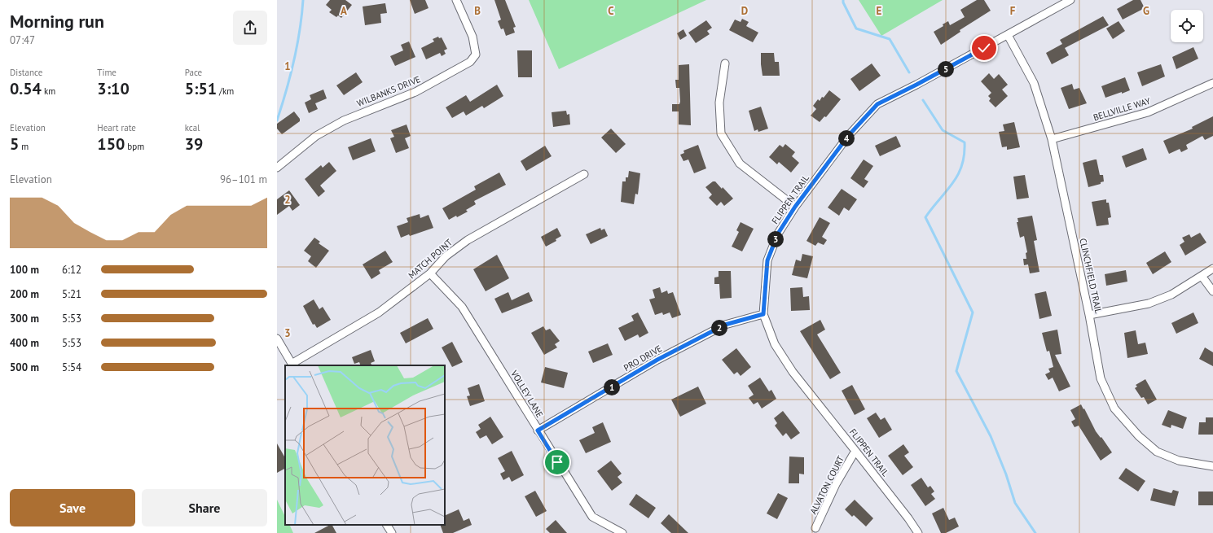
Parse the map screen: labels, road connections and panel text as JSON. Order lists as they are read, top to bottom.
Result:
{
  "streets": {
    "street": [
      "WILBANKS DRIVE",
      "BELLVILLE WAY",
      "FLIPPEN TRAIL",
      "MATCH POINT",
      "CLINCHFIELD TRAIL",
      "PRO DRIVE",
      "VOLLEY LANE",
      "ALVATON COURT"
    ]
  },
  "crossings": [
    ["BELLVILLE WAY", "CLINCHFIELD TRAIL"],
    ["FLIPPEN TRAIL", "CLINCHFIELD TRAIL"],
    ["FLIPPEN TRAIL", "PRO DRIVE"],
    ["FLIPPEN TRAIL", "ALVATON COURT"],
    ["MATCH POINT", "VOLLEY LANE"],
    ["PRO DRIVE", "VOLLEY LANE"]
  ],
  "page": {
    "heading": ["Morning run", "07:47"],
    "stats": [
      ["Distance", "0.54 km"],
      ["Time", "3:10"],
      ["Pace", "5:51 /km"],
      ["Elevation", "5 m"],
      ["Heart rate", "150 bpm"],
      ["kcal", "39"]
    ],
    "pins": [
      "5",
      "4",
      "3",
      "2",
      "1"
    ],
    "chart": ["Elevation", "96–101 m"],
    "list": [
      {
        "name": "100 m",
        "note": "6:12"
      },
      {
        "name": "200 m",
        "note": "5:21"
      },
      {
        "name": "300 m",
        "note": "5:53"
      },
      {
        "name": "400 m",
        "note": "5:53"
      },
      {
        "name": "500 m",
        "note": "5:54"
      }
    ],
    "buttons": ["Save", "Share"]
  },
  "grid": {
    "columns": [
      "A",
      "B",
      "C",
      "D",
      "E",
      "F",
      "G"
    ],
    "rows": ["1", "2", "3"]
  }
}
